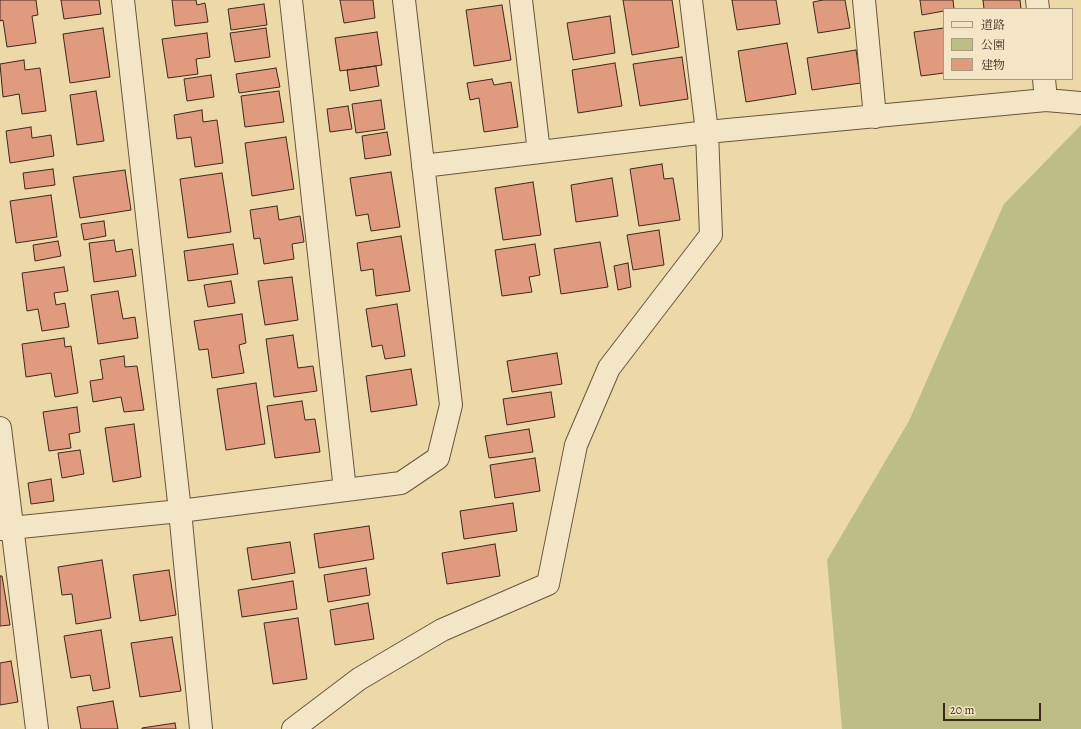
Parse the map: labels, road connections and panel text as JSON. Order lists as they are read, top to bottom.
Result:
{
  "legend": ["道路", "公園", "建物"],
  "scale_bar": "20 m"
}
